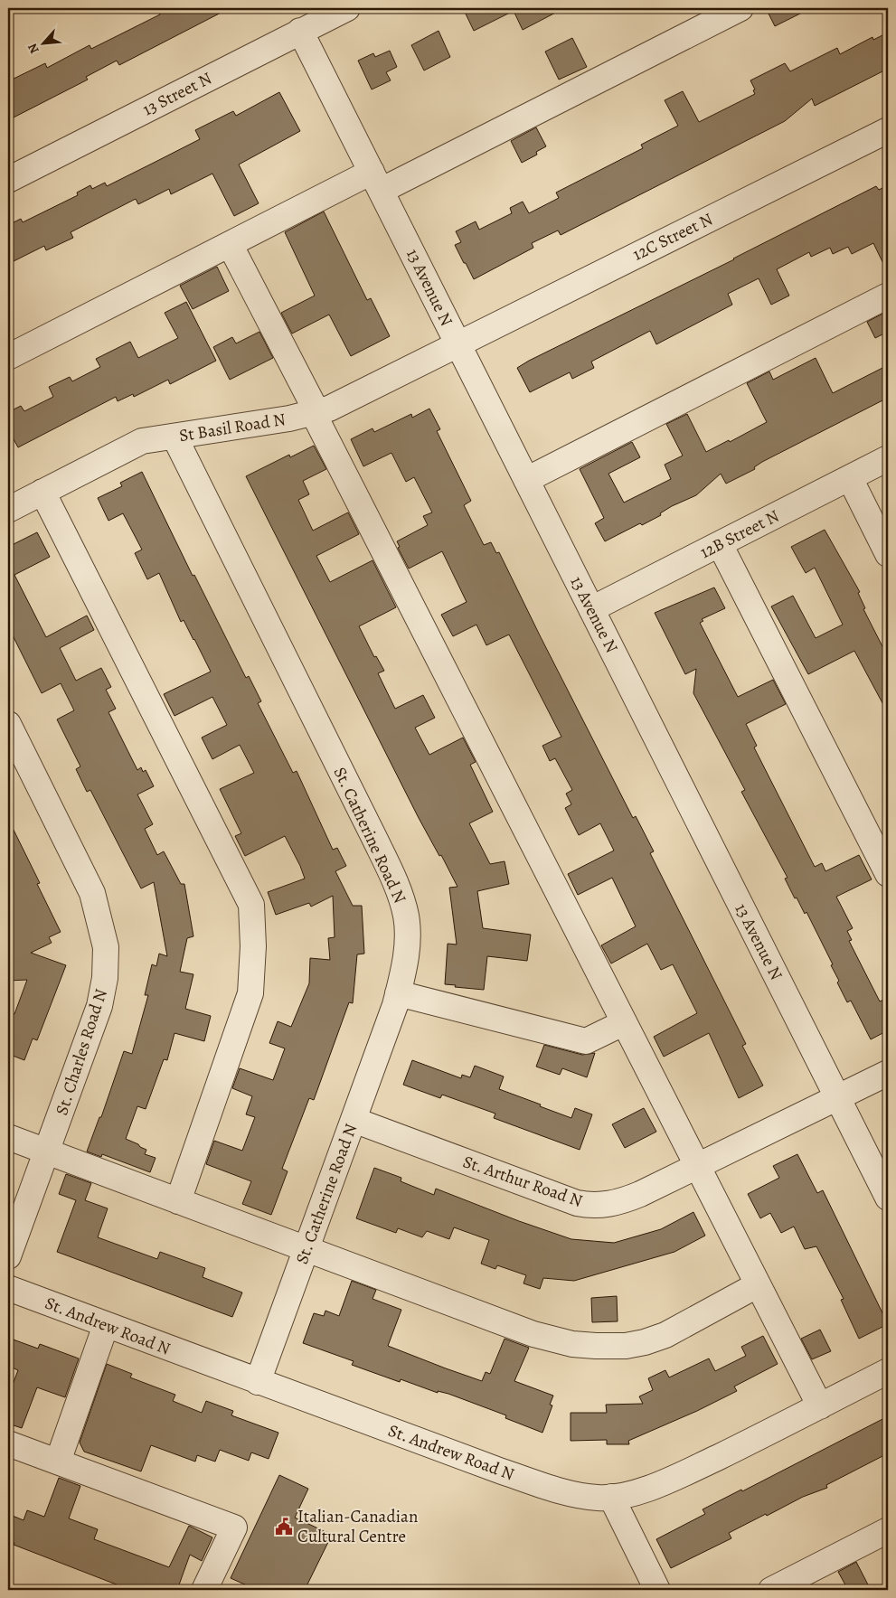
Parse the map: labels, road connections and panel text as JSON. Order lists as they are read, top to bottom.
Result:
{
  "streets": {
    "street": [
      "13 Street N",
      "12C Street N",
      "13 Avenue N",
      "St Basil Road N",
      "12B Street N",
      "St. Catherine Road N",
      "St. Charles Road N",
      "St. Arthur Road N",
      "St. Andrew Road N"
    ]
  },
  "crossings": [
    ["13 Street N", "13 Avenue N"],
    ["12C Street N", "13 Avenue N"],
    ["12C Street N", "St Basil Road N"],
    ["13 Avenue N", "St Basil Road N"],
    ["13 Avenue N", "12B Street N"],
    ["13 Avenue N", "St. Arthur Road N"],
    ["St Basil Road N", "St. Catherine Road N"],
    ["St. Catherine Road N", "St. Arthur Road N"],
    ["St. Catherine Road N", "St. Andrew Road N"]
  ],
  "places": {
    "public building": ["Italian-Canadian Cultural Centre"]
  },
  "north": "bottom left"
}
